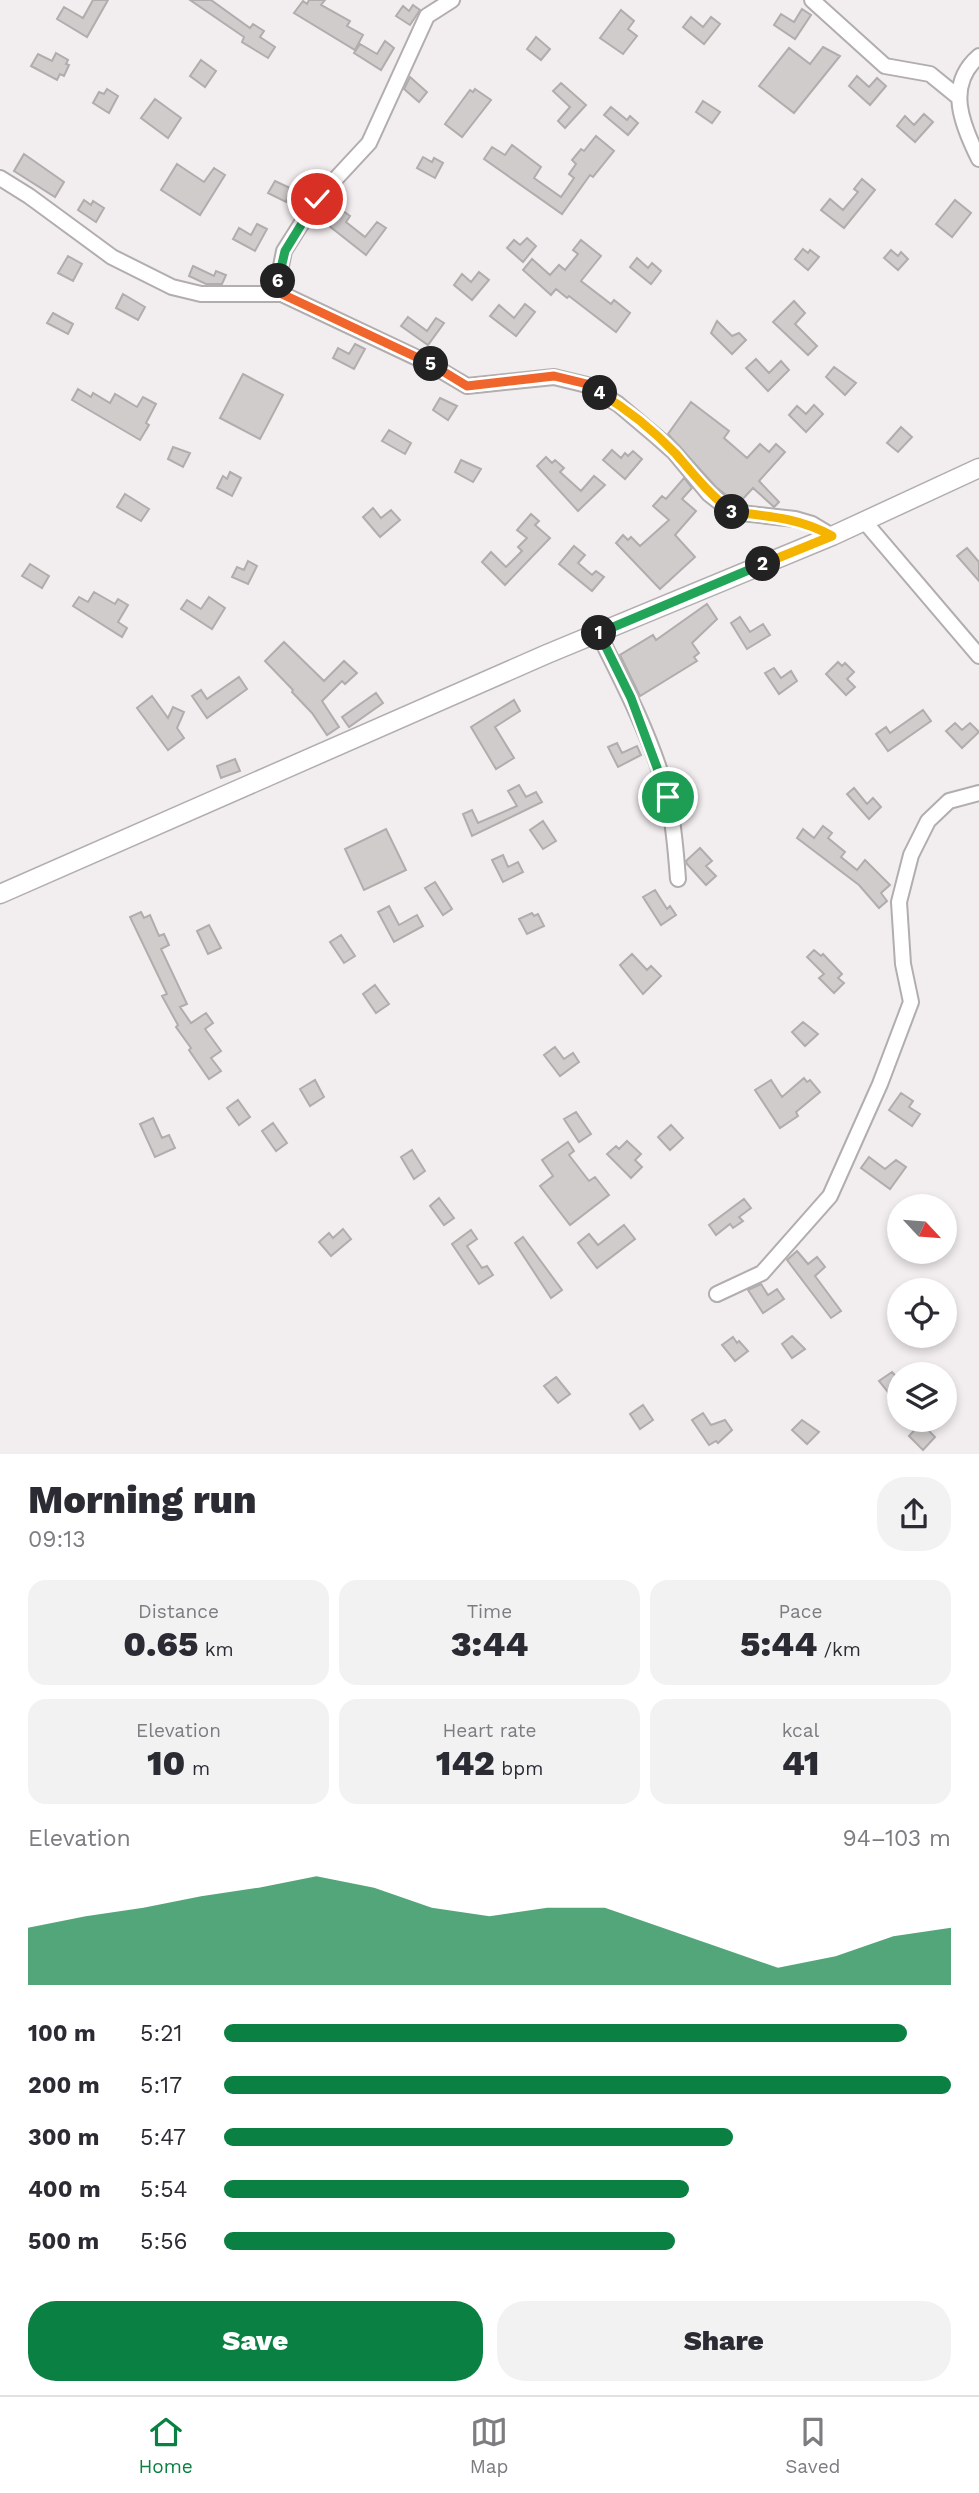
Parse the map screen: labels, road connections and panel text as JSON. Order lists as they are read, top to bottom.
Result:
{
  "north": "bottom right",
  "page": {
    "pins": [
      "6",
      "5",
      "4",
      "3",
      "2",
      "1"
    ],
    "heading": ["Morning run", "09:13"],
    "stats": [
      ["Distance", "0.65 km"],
      ["Time", "3:44"],
      ["Pace", "5:44 /km"],
      ["Elevation", "10 m"],
      ["Heart rate", "142 bpm"],
      ["kcal", "41"]
    ],
    "chart": ["Elevation", "94–103 m"],
    "list": [
      {
        "name": "100 m",
        "note": "5:21"
      },
      {
        "name": "200 m",
        "note": "5:17"
      },
      {
        "name": "300 m",
        "note": "5:47"
      },
      {
        "name": "400 m",
        "note": "5:54"
      },
      {
        "name": "500 m",
        "note": "5:56"
      }
    ],
    "buttons": ["Save", "Share"],
    "tabs": ["Home", "Map", "Saved"]
  }
}
